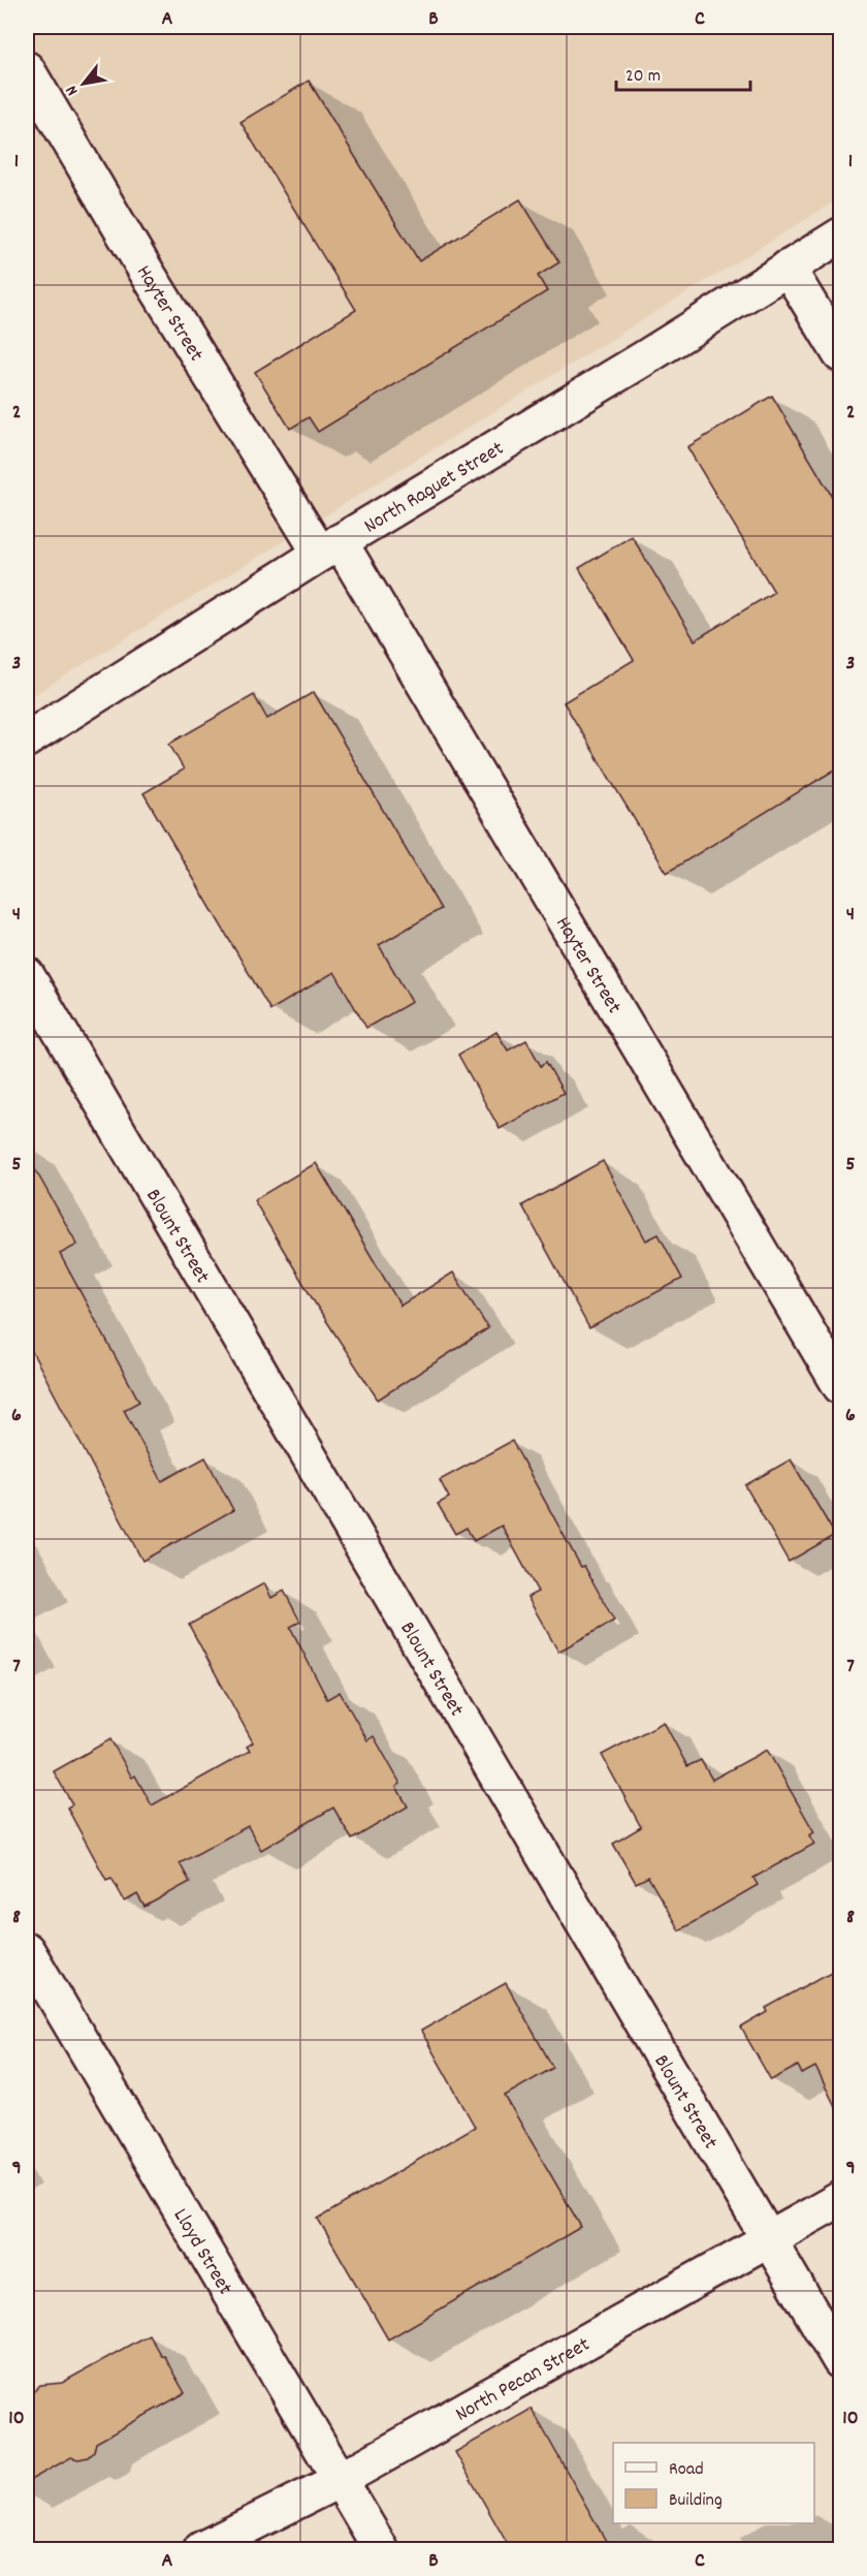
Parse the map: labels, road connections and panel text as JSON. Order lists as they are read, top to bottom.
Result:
{
  "streets": {
    "street": [
      "Hayter Street",
      "North Raguet Street",
      "Blount Street",
      "Lloyd Street",
      "North Pecan Street"
    ]
  },
  "crossings": [
    ["Hayter Street", "North Raguet Street"],
    ["Blount Street", "North Pecan Street"],
    ["Lloyd Street", "North Pecan Street"]
  ],
  "legend": ["Road", "Building"],
  "scale_bar": "20 m",
  "north": "bottom left",
  "grid": {
    "columns": ["A", "B", "C"],
    "rows": [
      "1",
      "2",
      "3",
      "4",
      "5",
      "6",
      "7",
      "8",
      "9",
      "10"
    ]
  }
}
